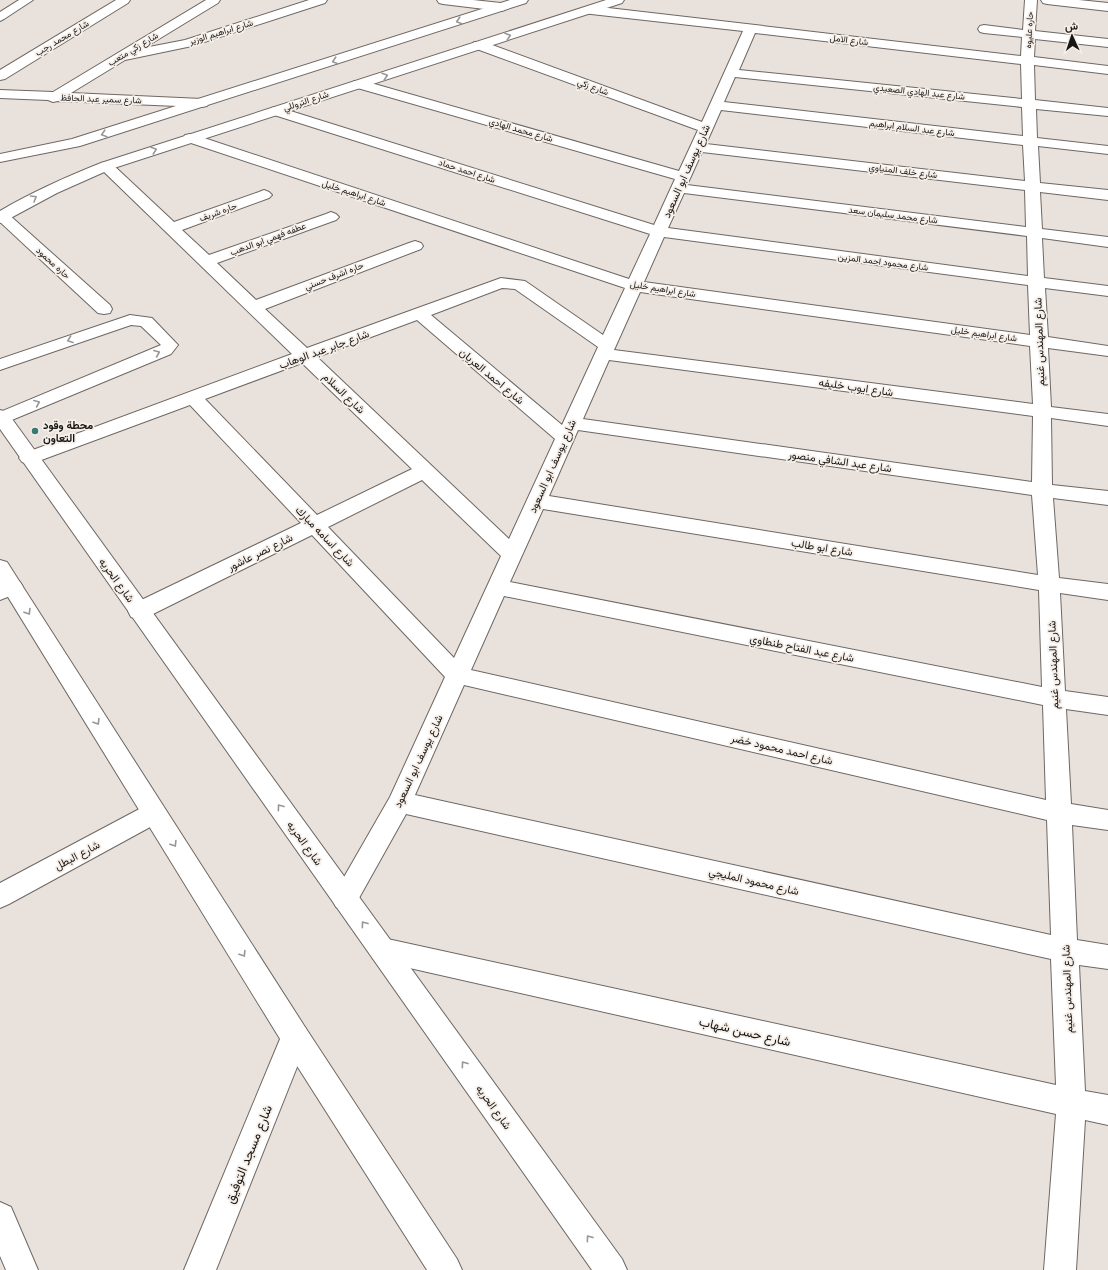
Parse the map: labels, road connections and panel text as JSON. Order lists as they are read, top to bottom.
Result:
{
  "streets": {
    "street": [
      "حاره عليوه",
      "شارع ابراهيم الوزير",
      "شارع محمد رجب",
      "شارع الامل",
      "شارع زكي متعب",
      "شارع زكي",
      "شارع عبد الهادي الصعيدي",
      "شارع سمير عبد الحافظ",
      "شارع التروللي",
      "شارع عبد السلام ابراهيم",
      "شارع محمد الهادي",
      "شارع احمد حماد",
      "شارع يوسف ابو السعود",
      "شارع خلف المنياوي",
      "شارع ابراهيم خليل",
      "حاره شريف",
      "شارع محمد سليمان سعد",
      "عطفه فهمي ابو الدهب",
      "شارع محمود احمد المزين",
      "حاره محمود",
      "حاره اشرف حسني",
      "شارع المهندس غنيم",
      "شارع جابر عبد الوهاب",
      "شارع احمد العريان",
      "شارع ايوب خليفه",
      "شارع السلام",
      "شارع عبد الشافي منصور",
      "شارع اسامه مبارك",
      "شارع ابو طالب",
      "شارع نصر عاشور",
      "شارع الحريه",
      "شارع عبد الفتاح طنطاوي",
      "شارع احمد محمود خضر",
      "شارع البطل",
      "شارع محمود المليجي",
      "شارع حسن شهاب",
      "شارع مسجد التوفيق"
    ]
  },
  "crossings": [
    ["حاره عليوه", "شارع الامل"],
    ["حاره عليوه", "شارع المهندس غنيم"],
    ["شارع ابراهيم الوزير", "شارع زكي متعب"],
    ["شارع الامل", "شارع التروللي"],
    ["شارع الامل", "شارع يوسف ابو السعود"],
    ["شارع الامل", "شارع المهندس غنيم"],
    ["شارع زكي متعب", "شارع سمير عبد الحافظ"],
    ["شارع زكي", "شارع التروللي"],
    ["شارع زكي", "شارع يوسف ابو السعود"],
    ["شارع عبد الهادي الصعيدي", "شارع يوسف ابو السعود"],
    ["شارع عبد الهادي الصعيدي", "شارع المهندس غنيم"],
    ["شارع التروللي", "شارع محمد الهادي"],
    ["شارع التروللي", "شارع احمد حماد"],
    ["شارع التروللي", "شارع ابراهيم خليل"],
    ["شارع التروللي", "حاره محمود"],
    ["شارع التروللي", "شارع السلام"],
    ["شارع عبد السلام ابراهيم", "شارع يوسف ابو السعود"],
    ["شارع عبد السلام ابراهيم", "شارع المهندس غنيم"],
    ["شارع محمد الهادي", "شارع يوسف ابو السعود"],
    ["شارع محمد الهادي", "شارع محمد سليمان سعد"],
    ["شارع احمد حماد", "شارع يوسف ابو السعود"],
    ["شارع احمد حماد", "شارع محمود احمد المزين"],
    ["شارع يوسف ابو السعود", "شارع خلف المنياوي"],
    ["شارع يوسف ابو السعود", "شارع ابراهيم خليل"],
    ["شارع يوسف ابو السعود", "شارع محمد سليمان سعد"],
    ["شارع يوسف ابو السعود", "شارع محمود احمد المزين"],
    ["شارع يوسف ابو السعود", "شارع جابر عبد الوهاب"],
    ["شارع يوسف ابو السعود", "شارع احمد العريان"],
    ["شارع يوسف ابو السعود", "شارع ايوب خليفه"],
    ["شارع يوسف ابو السعود", "شارع السلام"],
    ["شارع يوسف ابو السعود", "شارع عبد الشافي منصور"],
    ["شارع يوسف ابو السعود", "شارع اسامه مبارك"],
    ["شارع يوسف ابو السعود", "شارع ابو طالب"],
    ["شارع يوسف ابو السعود", "شارع الحريه"],
    ["شارع يوسف ابو السعود", "شارع عبد الفتاح طنطاوي"],
    ["شارع يوسف ابو السعود", "شارع احمد محمود خضر"],
    ["شارع يوسف ابو السعود", "شارع محمود المليجي"],
    ["شارع خلف المنياوي", "شارع المهندس غنيم"],
    ["شارع ابراهيم خليل", "شارع المهندس غنيم"],
    ["حاره شريف", "شارع السلام"],
    ["شارع محمد سليمان سعد", "شارع المهندس غنيم"],
    ["عطفه فهمي ابو الدهب", "شارع السلام"],
    ["شارع محمود احمد المزين", "شارع المهندس غنيم"],
    ["حاره اشرف حسني", "شارع السلام"],
    ["شارع المهندس غنيم", "شارع ايوب خليفه"],
    ["شارع المهندس غنيم", "شارع عبد الشافي منصور"],
    ["شارع المهندس غنيم", "شارع ابو طالب"],
    ["شارع المهندس غنيم", "شارع عبد الفتاح طنطاوي"],
    ["شارع المهندس غنيم", "شارع احمد محمود خضر"],
    ["شارع المهندس غنيم", "شارع محمود المليجي"],
    ["شارع المهندس غنيم", "شارع حسن شهاب"],
    ["شارع جابر عبد الوهاب", "شارع احمد العريان"],
    ["شارع جابر عبد الوهاب", "شارع ايوب خليفه"],
    ["شارع جابر عبد الوهاب", "شارع السلام"],
    ["شارع جابر عبد الوهاب", "شارع اسامه مبارك"],
    ["شارع جابر عبد الوهاب", "شارع الحريه"],
    ["شارع احمد العريان", "شارع عبد الشافي منصور"],
    ["شارع السلام", "شارع نصر عاشور"],
    ["شارع اسامه مبارك", "شارع نصر عاشور"],
    ["شارع اسامه مبارك", "شارع احمد محمود خضر"],
    ["شارع نصر عاشور", "شارع الحريه"],
    ["شارع الحريه", "شارع حسن شهاب"]
  ],
  "places": ["محطة وقود التعاون"],
  "north": "top"
}
